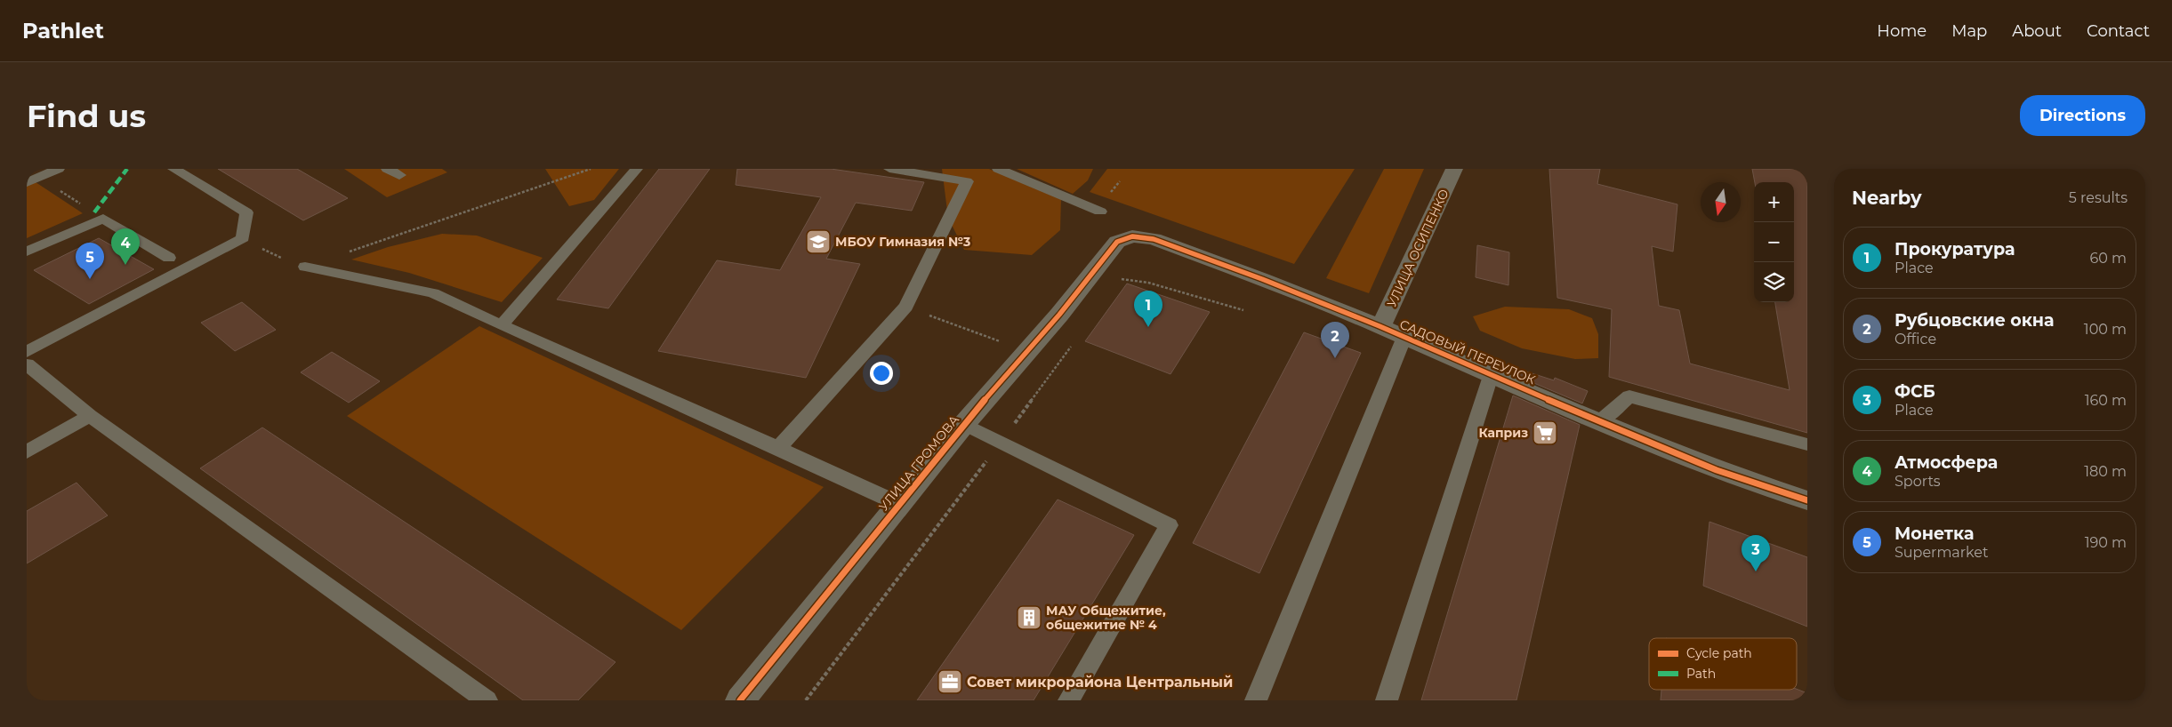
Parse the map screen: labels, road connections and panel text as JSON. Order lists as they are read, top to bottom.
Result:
{
  "streets": {
    "street": ["УЛИЦА ОСИПЕНКО", "САДОВЫЙ ПЕРЕУЛОК", "УЛИЦА ГРОМОВА"]
  },
  "crossings": [
    ["УЛИЦА ОСИПЕНКО", "САДОВЫЙ ПЕРЕУЛОК"],
    ["САДОВЫЙ ПЕРЕУЛОК", "УЛИЦА ГРОМОВА"]
  ],
  "places": {
    "school or university": ["МБОУ Гимназия №3"],
    "supermarket": ["Каприз"],
    "building": ["МАУ Общежитие, общежитие № 4"],
    "office": ["Совет микрорайона Центральный"]
  },
  "legend": ["Cycle path", "Path"],
  "north": "bottom",
  "page": {
    "header": "Pathlet",
    "nav": [
      "Home",
      "Map",
      "About",
      "Contact"
    ],
    "buttons": "Directions",
    "title": "Find us",
    "heading": ["Nearby", "5 results"],
    "map_buttons": ["+", "−"],
    "list": [
      {
        "mark": "1",
        "name": "Прокуратура",
        "note": "Place",
        "value": "60 m"
      },
      {
        "mark": "2",
        "name": "Рубцовские окна",
        "note": "Office",
        "value": "100 m"
      },
      {
        "mark": "3",
        "name": "ФСБ",
        "note": "Place",
        "value": "160 m"
      },
      {
        "mark": "4",
        "name": "Атмосфера",
        "note": "Sports",
        "value": "180 m"
      },
      {
        "mark": "5",
        "name": "Монетка",
        "note": "Supermarket",
        "value": "190 m"
      }
    ],
    "pins": [
      "4",
      "5",
      "1",
      "2",
      "3"
    ]
  }
}
